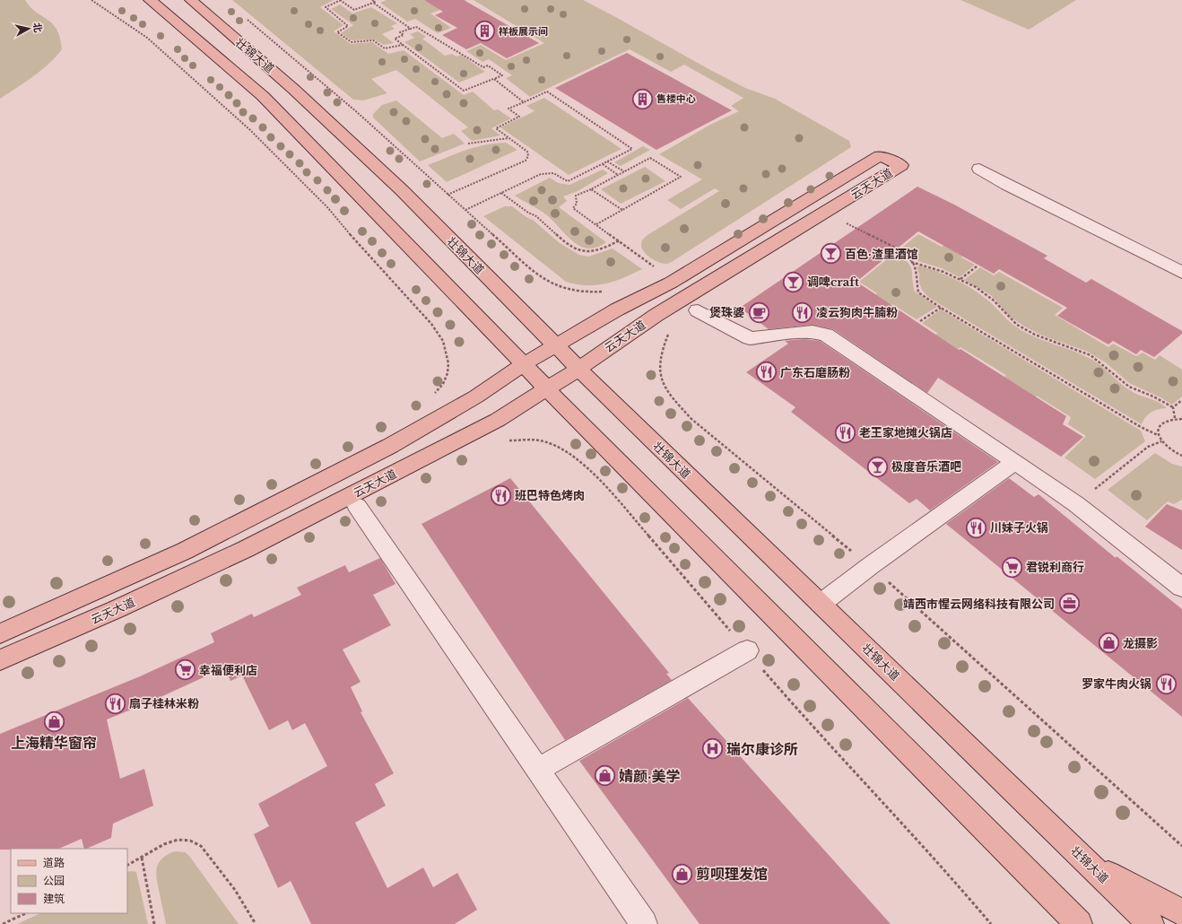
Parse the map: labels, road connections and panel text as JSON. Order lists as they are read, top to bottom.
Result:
{
  "streets": {
    "main road": ["壮锦大道", "云天大道"]
  },
  "crossings": [
    ["壮锦大道", "云天大道"]
  ],
  "places": {
    "building": ["样板展示间", "售楼中心"],
    "bar": ["百色·渣里酒馆", "调啤craft", "极度音乐酒吧"],
    "cafe": ["煲珠婆"],
    "restaurant": [
      "凌云狗肉牛腩粉",
      "广东石磨肠粉",
      "老王家地摊火锅店",
      "班巴特色烤肉",
      "川妹子火锅",
      "罗家牛肉火锅",
      "扇子桂林米粉"
    ],
    "supermarket": ["君锐利商行", "幸福便利店"],
    "office": ["靖西市惺云网络科技有限公司"],
    "shop": [
      "龙摄影",
      "上海精华窗帘",
      "婧颜·美学",
      "剪呗理发馆"
    ],
    "hospital": ["瑞尔康诊所"]
  },
  "legend": ["道路", "公园", "建筑"],
  "north": "right"
}
